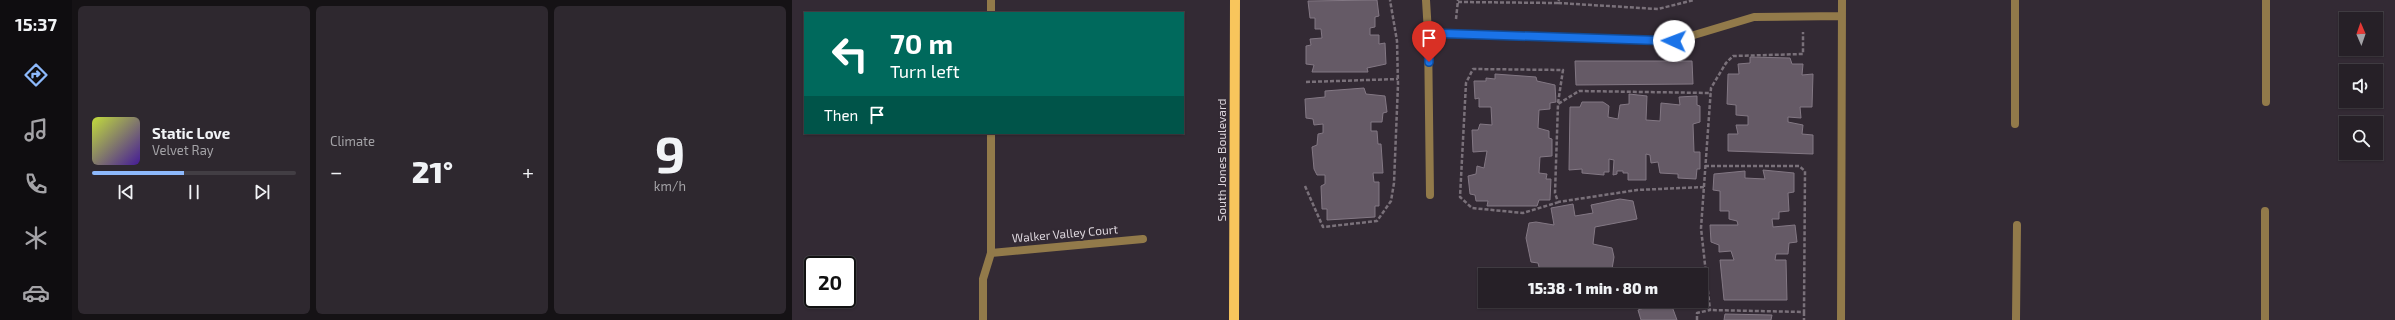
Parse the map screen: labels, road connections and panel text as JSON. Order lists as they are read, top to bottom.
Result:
{
  "streets": {
    "main road": ["South Jones Boulevard"],
    "street": ["Walker Valley Court"]
  },
  "north": "top",
  "page": {
    "tabs": "15:37",
    "tile": [
      "Climate",
      ["9", "km/h"]
    ],
    "turn": ["70 m", "Turn left"],
    "then": "Then",
    "song": ["Static Love", "Velvet Ray"],
    "heat": ["−", "21°", "+"],
    "limit": "20",
    "trip": "15:38 · 1 min · 80 m"
  }
}
